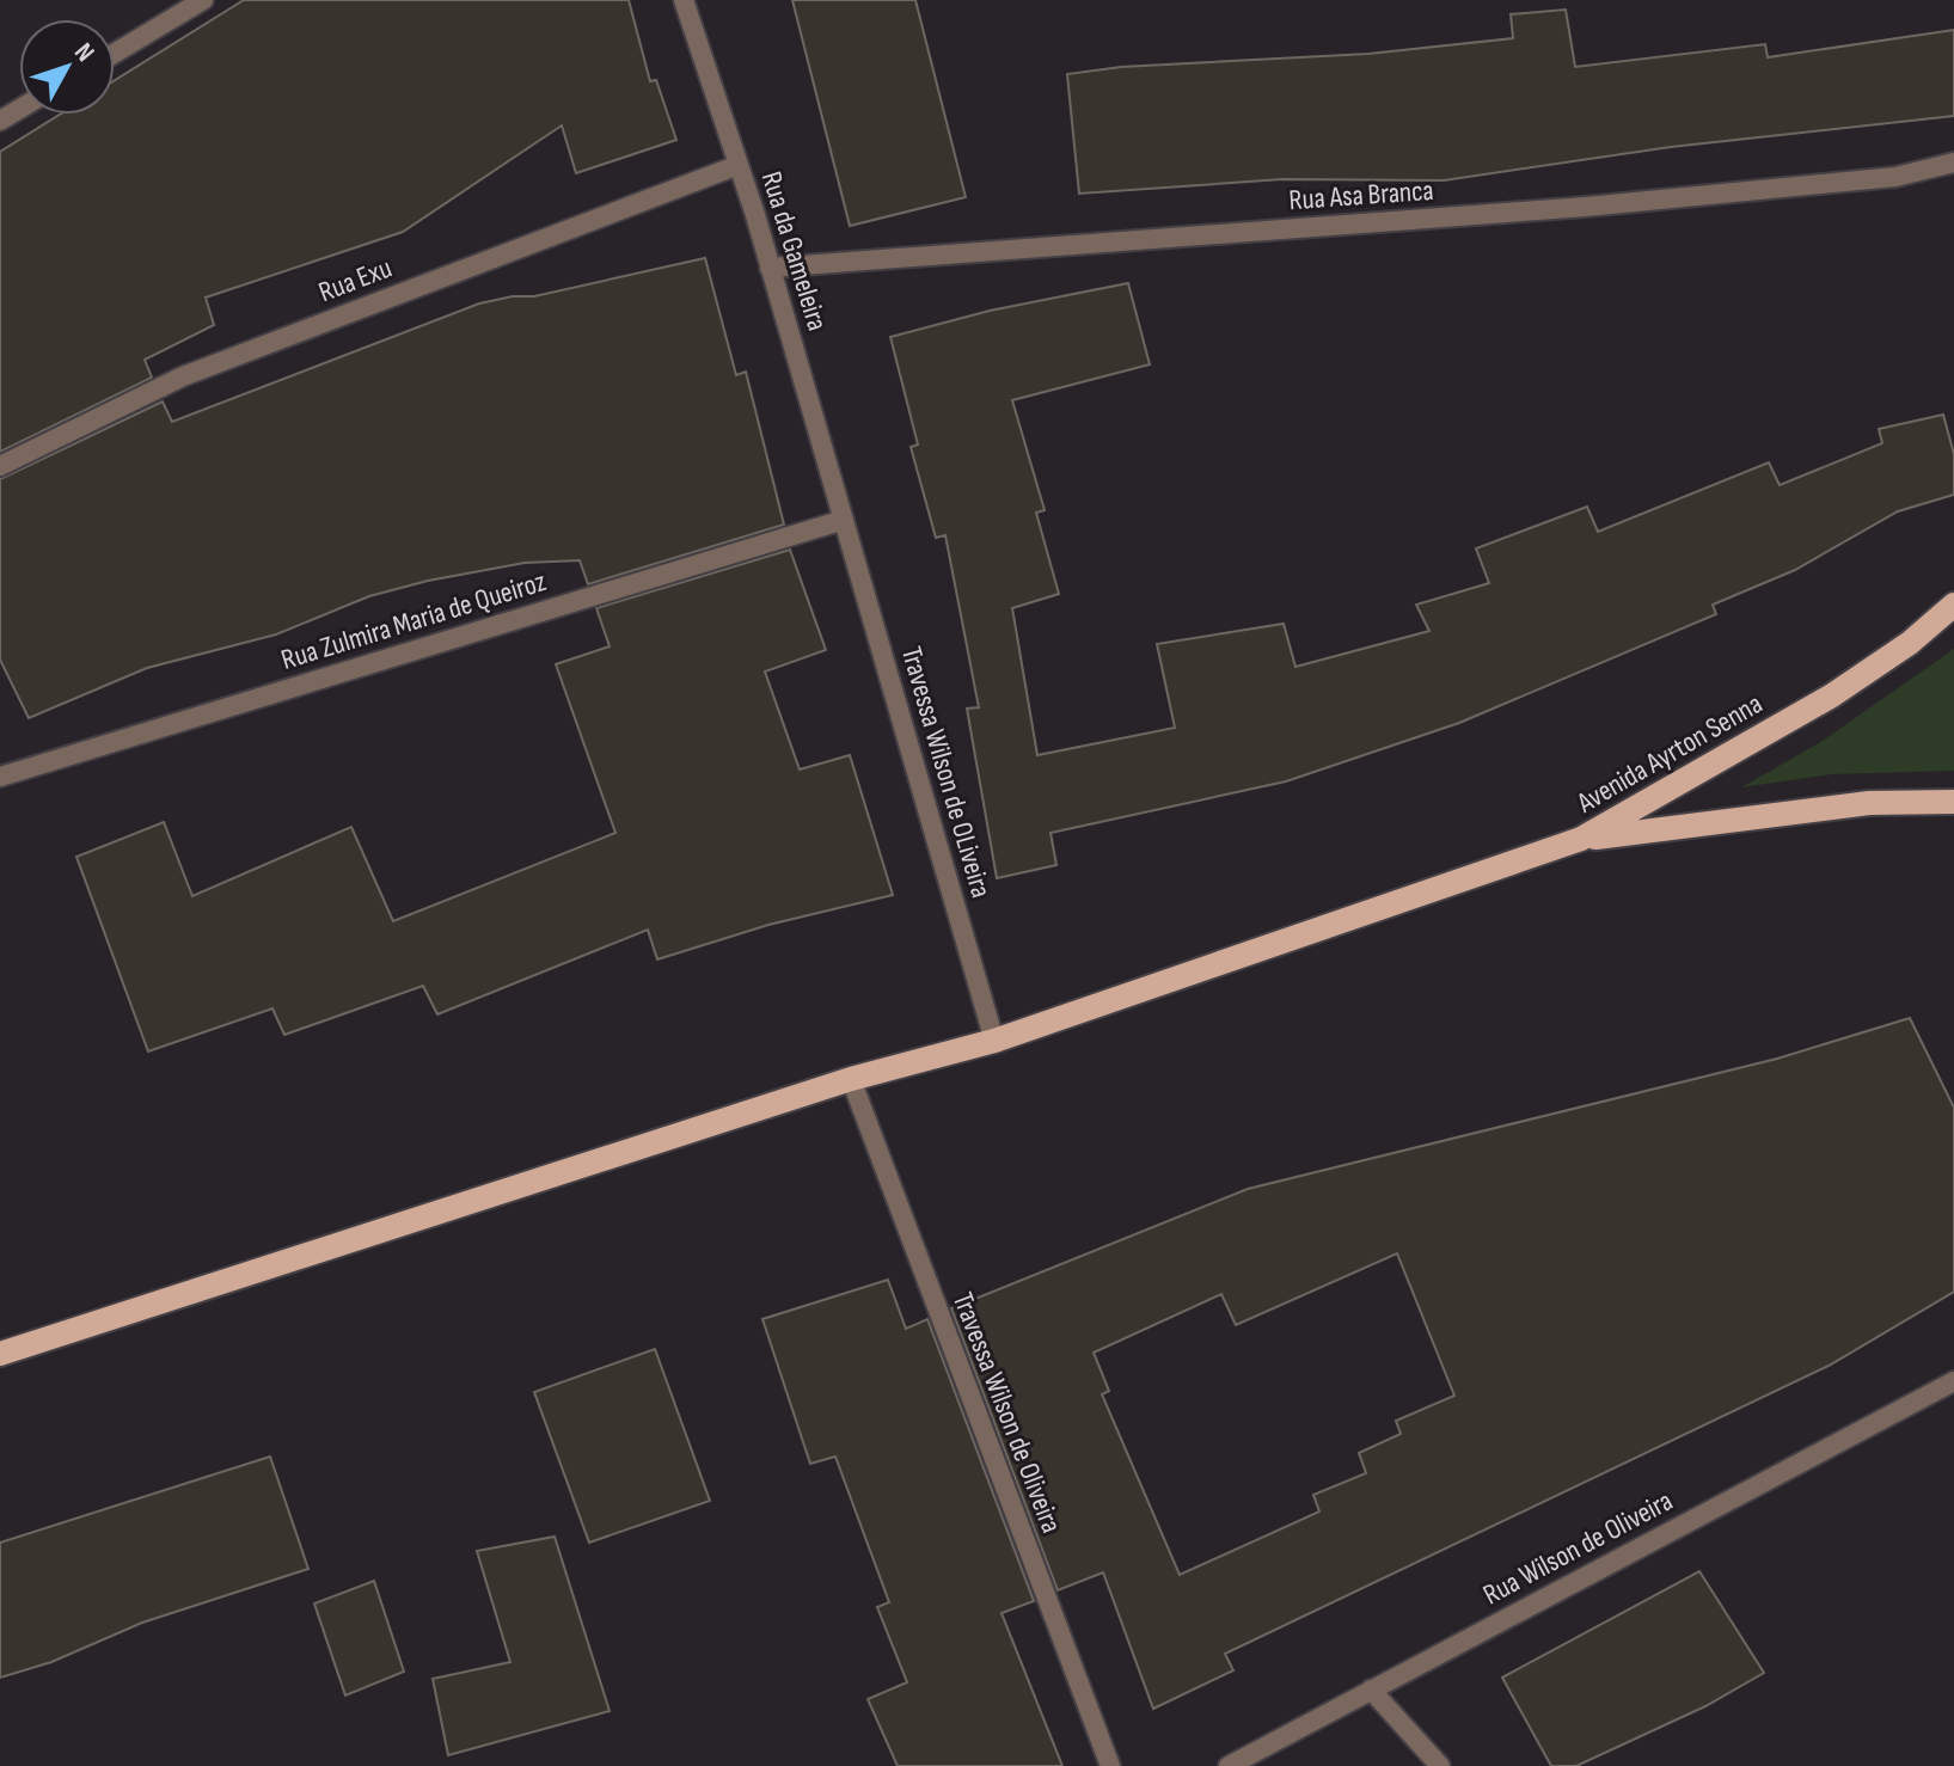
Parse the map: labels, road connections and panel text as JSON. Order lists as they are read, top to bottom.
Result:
{
  "streets": {
    "main road": ["Avenida Ayrton Senna"],
    "street": [
      "Rua Asa Branca",
      "Rua da Gameleira",
      "Rua Exu",
      "Rua Zulmira Maria de Queiroz",
      "Travessa Wilson de OLiveira",
      "Travessa Wilson de Oliveira",
      "Rua Wilson de Oliveira"
    ]
  },
  "crossings": [
    ["Rua Asa Branca", "Rua da Gameleira"],
    ["Rua da Gameleira", "Rua Exu"],
    ["Rua da Gameleira", "Rua Zulmira Maria de Queiroz"],
    ["Rua da Gameleira", "Travessa Wilson de OLiveira"],
    ["Rua Zulmira Maria de Queiroz", "Travessa Wilson de OLiveira"]
  ],
  "north": "top right"
}
